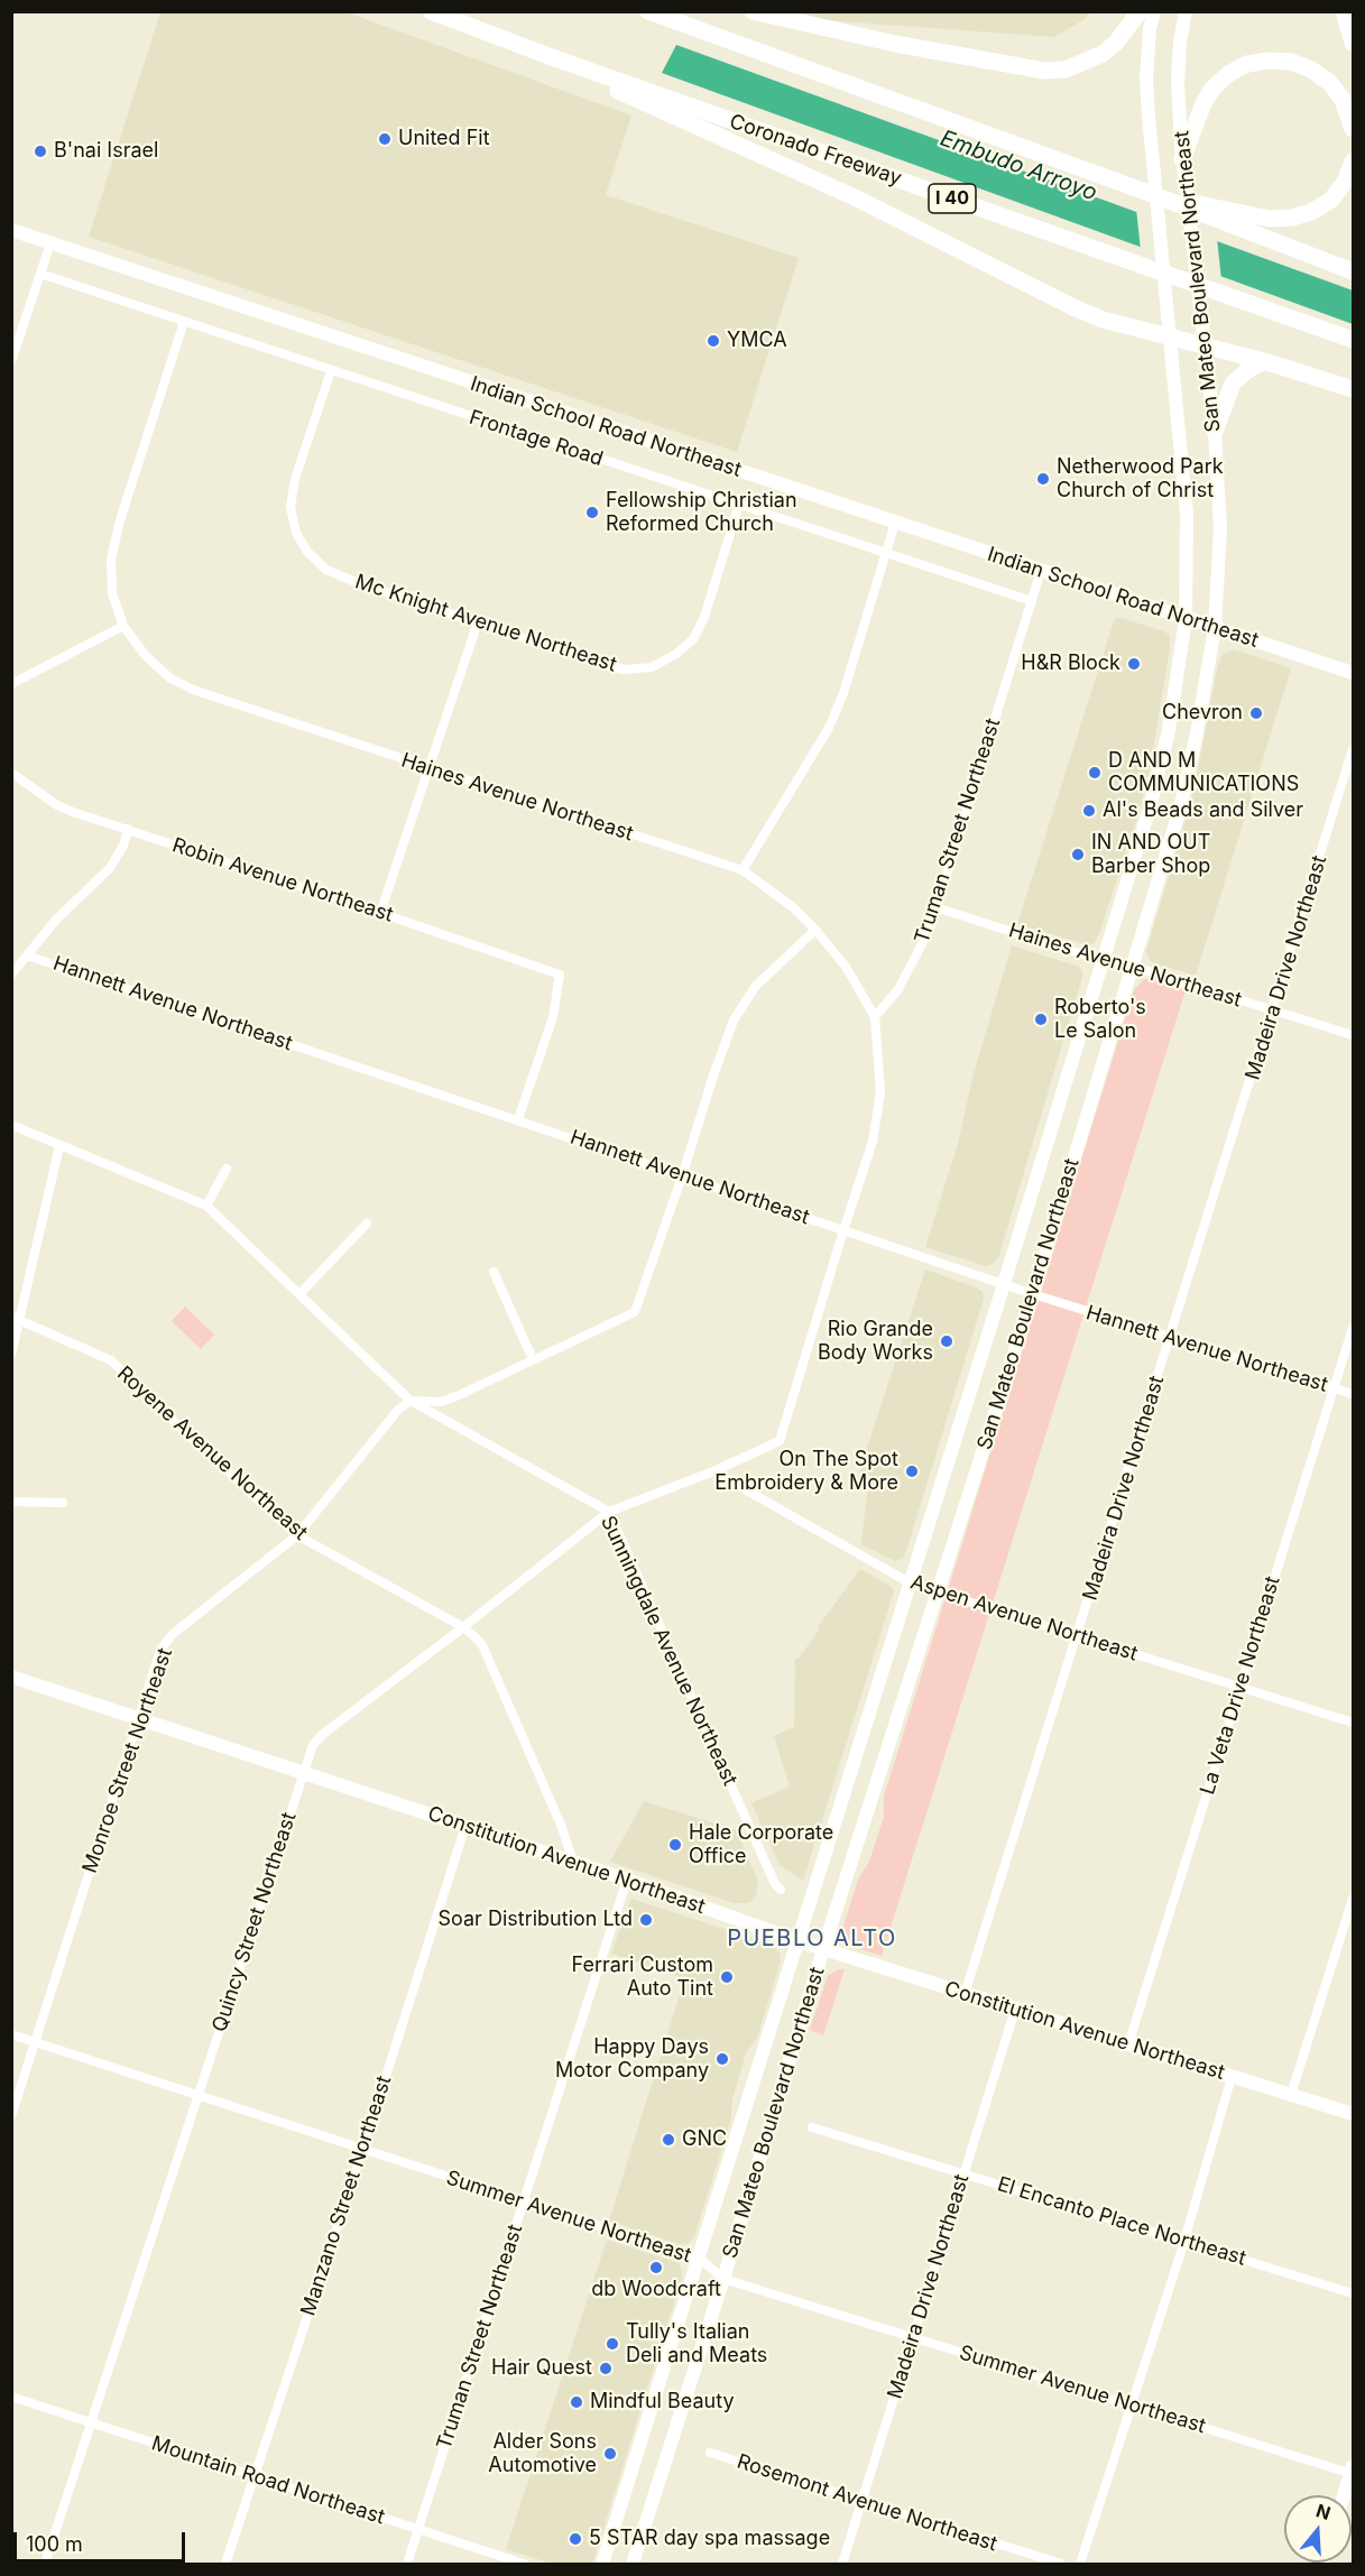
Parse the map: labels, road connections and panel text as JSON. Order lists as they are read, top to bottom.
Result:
{
  "streets": {
    "highway": ["Coronado Freeway", "I 40"],
    "main road": ["San Mateo Boulevard Northeast", "Indian School Road Northeast", "Constitution Avenue Northeast"],
    "street": [
      "Frontage Road",
      "Mc Knight Avenue Northeast",
      "Haines Avenue Northeast",
      "Truman Street Northeast",
      "Robin Avenue Northeast",
      "Madeira Drive Northeast",
      "Hannett Avenue Northeast",
      "Royene Avenue Northeast",
      "Aspen Avenue Northeast",
      "Sunningdale Avenue Northeast",
      "La Veta Drive Northeast",
      "Monroe Street Northeast",
      "Quincy Street Northeast",
      "Manzano Street Northeast",
      "Summer Avenue Northeast",
      "El Encanto Place Northeast",
      "Mountain Road Northeast",
      "Rosemont Avenue Northeast"
    ]
  },
  "crossings": [
    ["San Mateo Boulevard Northeast", "Indian School Road Northeast"],
    ["San Mateo Boulevard Northeast", "Haines Avenue Northeast"],
    ["San Mateo Boulevard Northeast", "Hannett Avenue Northeast"],
    ["San Mateo Boulevard Northeast", "Aspen Avenue Northeast"],
    ["San Mateo Boulevard Northeast", "Constitution Avenue Northeast"],
    ["San Mateo Boulevard Northeast", "Summer Avenue Northeast"],
    ["Indian School Road Northeast", "Truman Street Northeast"],
    ["Frontage Road", "Mc Knight Avenue Northeast"],
    ["Frontage Road", "Haines Avenue Northeast"],
    ["Frontage Road", "Truman Street Northeast"],
    ["Haines Avenue Northeast", "Truman Street Northeast"],
    ["Haines Avenue Northeast", "Madeira Drive Northeast"],
    ["Truman Street Northeast", "Constitution Avenue Northeast"],
    ["Truman Street Northeast", "Summer Avenue Northeast"],
    ["Truman Street Northeast", "Mountain Road Northeast"],
    ["Robin Avenue Northeast", "Hannett Avenue Northeast"],
    ["Madeira Drive Northeast", "Hannett Avenue Northeast"],
    ["Madeira Drive Northeast", "Aspen Avenue Northeast"],
    ["Madeira Drive Northeast", "Constitution Avenue Northeast"],
    ["Madeira Drive Northeast", "Summer Avenue Northeast"],
    ["Madeira Drive Northeast", "El Encanto Place Northeast"],
    ["Madeira Drive Northeast", "Rosemont Avenue Northeast"],
    ["Hannett Avenue Northeast", "La Veta Drive Northeast"],
    ["Royene Avenue Northeast", "Monroe Street Northeast"],
    ["Royene Avenue Northeast", "Constitution Avenue Northeast"],
    ["Royene Avenue Northeast", "Quincy Street Northeast"],
    ["Aspen Avenue Northeast", "La Veta Drive Northeast"],
    ["Aspen Avenue Northeast", "Quincy Street Northeast"],
    ["Sunningdale Avenue Northeast", "Monroe Street Northeast"],
    ["Sunningdale Avenue Northeast", "Quincy Street Northeast"],
    ["La Veta Drive Northeast", "Constitution Avenue Northeast"],
    ["Monroe Street Northeast", "Constitution Avenue Northeast"],
    ["Monroe Street Northeast", "Summer Avenue Northeast"],
    ["Constitution Avenue Northeast", "Quincy Street Northeast"],
    ["Constitution Avenue Northeast", "Manzano Street Northeast"],
    ["Quincy Street Northeast", "Summer Avenue Northeast"],
    ["Quincy Street Northeast", "Mountain Road Northeast"],
    ["Manzano Street Northeast", "Summer Avenue Northeast"],
    ["Manzano Street Northeast", "Mountain Road Northeast"]
  ],
  "districts": ["PUEBLO ALTO"],
  "water": ["Embudo Arroyo"],
  "places": [
    "United Fit",
    "B'nai Israel",
    "YMCA",
    "Netherwood Park Church of Christ",
    "Fellowship Christian Reformed Church",
    "H&R Block",
    "Chevron",
    "D AND M COMMUNICATIONS",
    "Al's Beads and Silver",
    "IN AND OUT Barber Shop",
    "Roberto's Le Salon",
    "Rio Grande Body Works",
    "On The Spot Embroidery & More",
    "Hale Corporate Office",
    "Soar Distribution Ltd",
    "Ferrari Custom Auto Tint",
    "Happy Days Motor Company",
    "GNC",
    "db Woodcraft",
    "Tully's Italian Deli and Meats",
    "Hair Quest",
    "Mindful Beauty",
    "Alder Sons Automotive",
    "5 STAR day spa massage"
  ],
  "scale_bar": "100 m",
  "north": "top"
}
